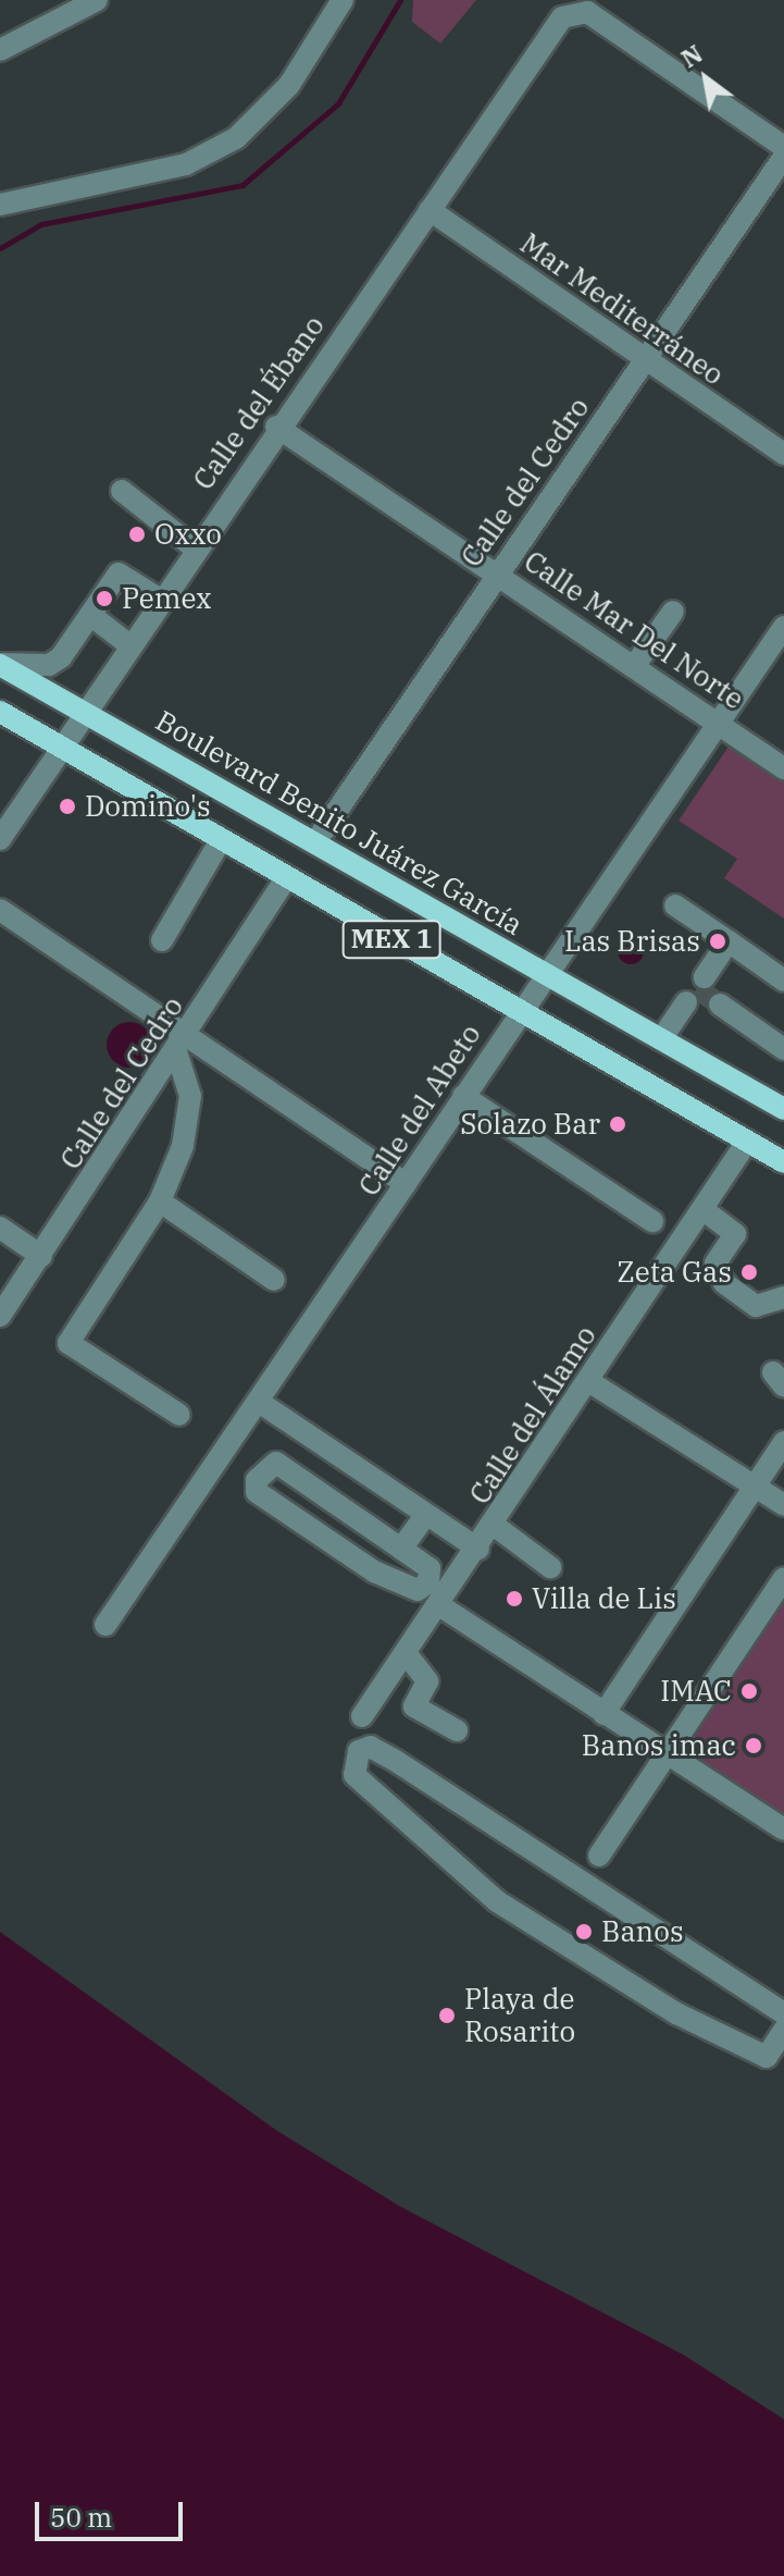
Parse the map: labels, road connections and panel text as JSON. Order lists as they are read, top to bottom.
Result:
{
  "streets": {
    "main road": ["Boulevard Benito Juárez García", "MEX 1"],
    "street": [
      "Mar Mediterráneo",
      "Calle del Ébano",
      "Calle del Cedro",
      "Calle Mar Del Norte",
      "Calle del Abeto",
      "Calle del Álamo"
    ]
  },
  "crossings": [
    ["Mar Mediterráneo", "Calle del Ébano"],
    ["Mar Mediterráneo", "Calle del Cedro"],
    ["Calle del Ébano", "Calle Mar Del Norte"],
    ["Calle del Ébano", "Boulevard Benito Juárez García"],
    ["Calle del Ébano", "MEX 1"],
    ["Calle del Cedro", "Calle Mar Del Norte"],
    ["Calle del Cedro", "Boulevard Benito Juárez García"],
    ["Calle del Cedro", "MEX 1"],
    ["Calle Mar Del Norte", "Calle del Abeto"],
    ["Boulevard Benito Juárez García", "Calle del Abeto"],
    ["MEX 1", "Calle del Abeto"],
    ["MEX 1", "Calle del Álamo"]
  ],
  "places": [
    "Oxxo",
    "Pemex",
    "Domino's",
    "Las Brisas",
    "Solazo Bar",
    "Zeta Gas",
    "Villa de Lis",
    "IMAC",
    "Banos imac",
    "Banos",
    "Playa de Rosarito"
  ],
  "scale_bar": "50 m",
  "north": "top left"
}
